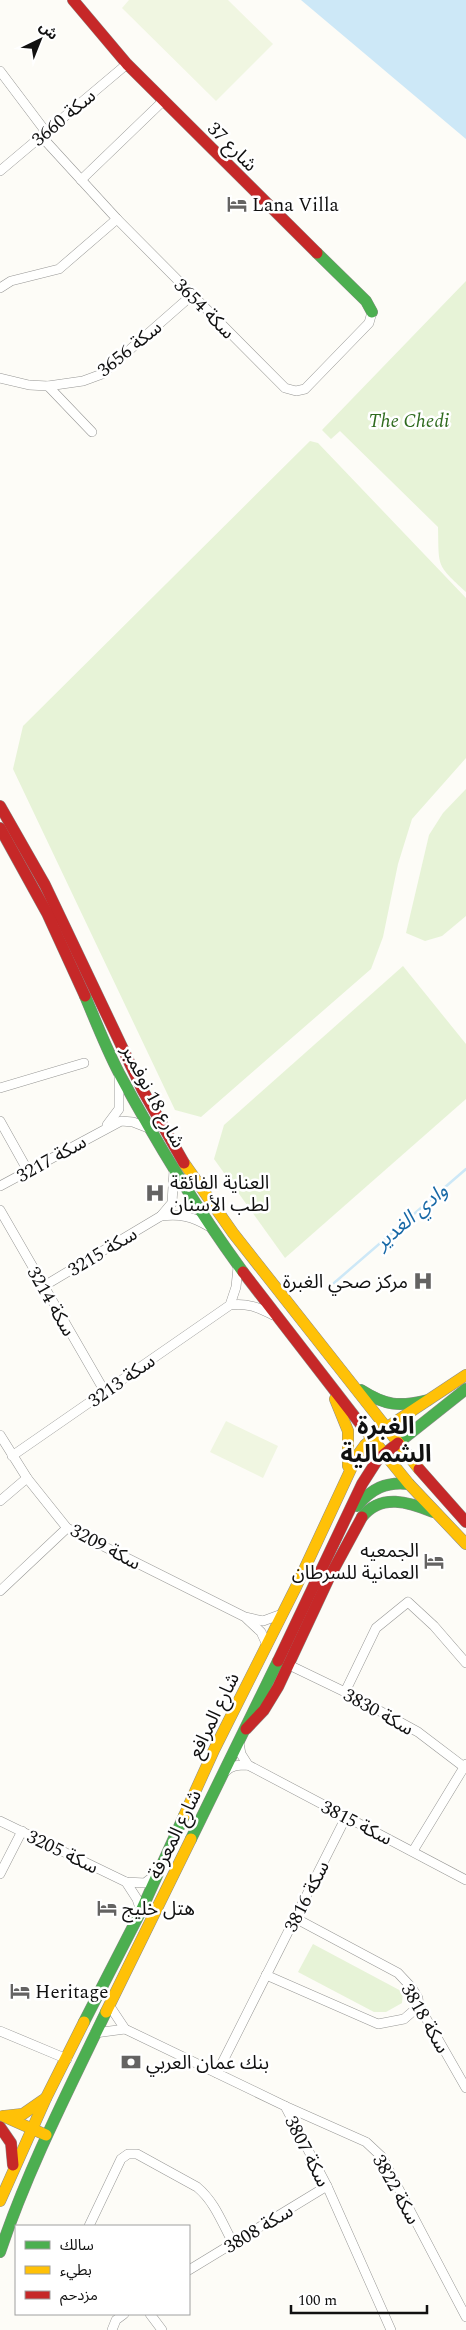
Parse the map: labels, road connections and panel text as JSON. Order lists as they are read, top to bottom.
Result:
{
  "streets": {
    "main road": [
      "شارع 37",
      "شارع 18 نوفمبر",
      "شارع المرافع",
      "شارع المعرفة"
    ],
    "street": [
      "سكة 3660",
      "سكة 3654",
      "سكة 3656",
      "سكة 3217",
      "سكة 3215",
      "سكة 3214",
      "سكة 3213",
      "سكة 3209",
      "سكة 3830",
      "سكة 3815",
      "سكة 3205",
      "سكة 3816",
      "سكة 3818",
      "سكة 3807",
      "سكة 3822",
      "سكة 3808"
    ]
  },
  "crossings": [
    ["سكة 3660", "شارع 37"],
    ["سكة 3660", "سكة 3654"],
    ["شارع 37", "سكة 3654"],
    ["سكة 3654", "سكة 3656"],
    ["شارع 18 نوفمبر", "سكة 3217"],
    ["شارع 18 نوفمبر", "شارع المرافع"],
    ["شارع 18 نوفمبر", "شارع المعرفة"],
    ["سكة 3215", "سكة 3214"],
    ["سكة 3214", "سكة 3213"],
    ["سكة 3213", "سكة 3209"],
    ["سكة 3209", "شارع المرافع"],
    ["سكة 3815", "سكة 3816"],
    ["سكة 3816", "سكة 3818"],
    ["سكة 3816", "سكة 3807"],
    ["سكة 3807", "سكة 3822"],
    ["سكة 3807", "سكة 3808"]
  ],
  "districts": ["الغبرة الشمالية"],
  "water": ["وادي الغدير"],
  "parks": ["The Chedi"],
  "places": {
    "hotel": [
      "Lana Villa",
      "الجمعيه العمانية للسرطان",
      "هتل خلیج",
      "Heritage"
    ],
    "hospital": ["العناية الفائقة لطب الأسنان", "مركز صحي الغبرة"],
    "bank": ["بنك عمان العربي"]
  },
  "legend": ["سالك", "بطيء", "مزدحم"],
  "scale_bar": "100 m",
  "north": "top right"
}
